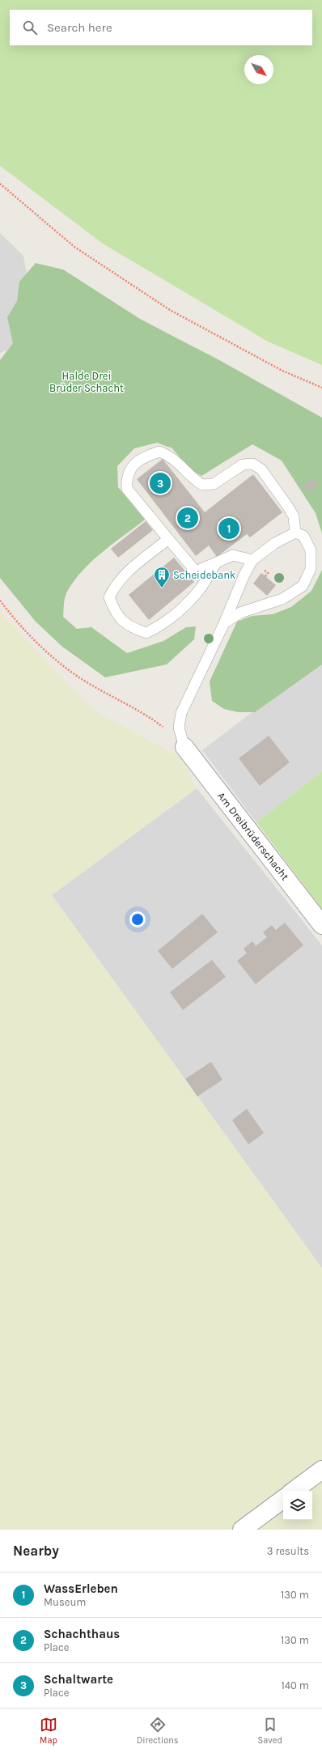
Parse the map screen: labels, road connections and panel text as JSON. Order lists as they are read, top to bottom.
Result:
{
  "streets": {
    "street": ["Am Dreibrüderschacht"]
  },
  "parks": ["Halde Drei Brüder Schacht"],
  "places": {
    "building": ["Scheidebank"]
  },
  "north": "bottom right",
  "page": {
    "search": "Search here",
    "pins": ["3", "2", "1"],
    "heading": ["Nearby", "3 results"],
    "list": [
      {
        "mark": "1",
        "name": "WassErleben",
        "note": "Museum",
        "value": "130 m"
      },
      {
        "mark": "2",
        "name": "Schachthaus",
        "note": "Place",
        "value": "130 m"
      },
      {
        "mark": "3",
        "name": "Schaltwarte",
        "note": "Place",
        "value": "140 m"
      }
    ],
    "nav": ["Map", "Directions", "Saved"]
  }
}
